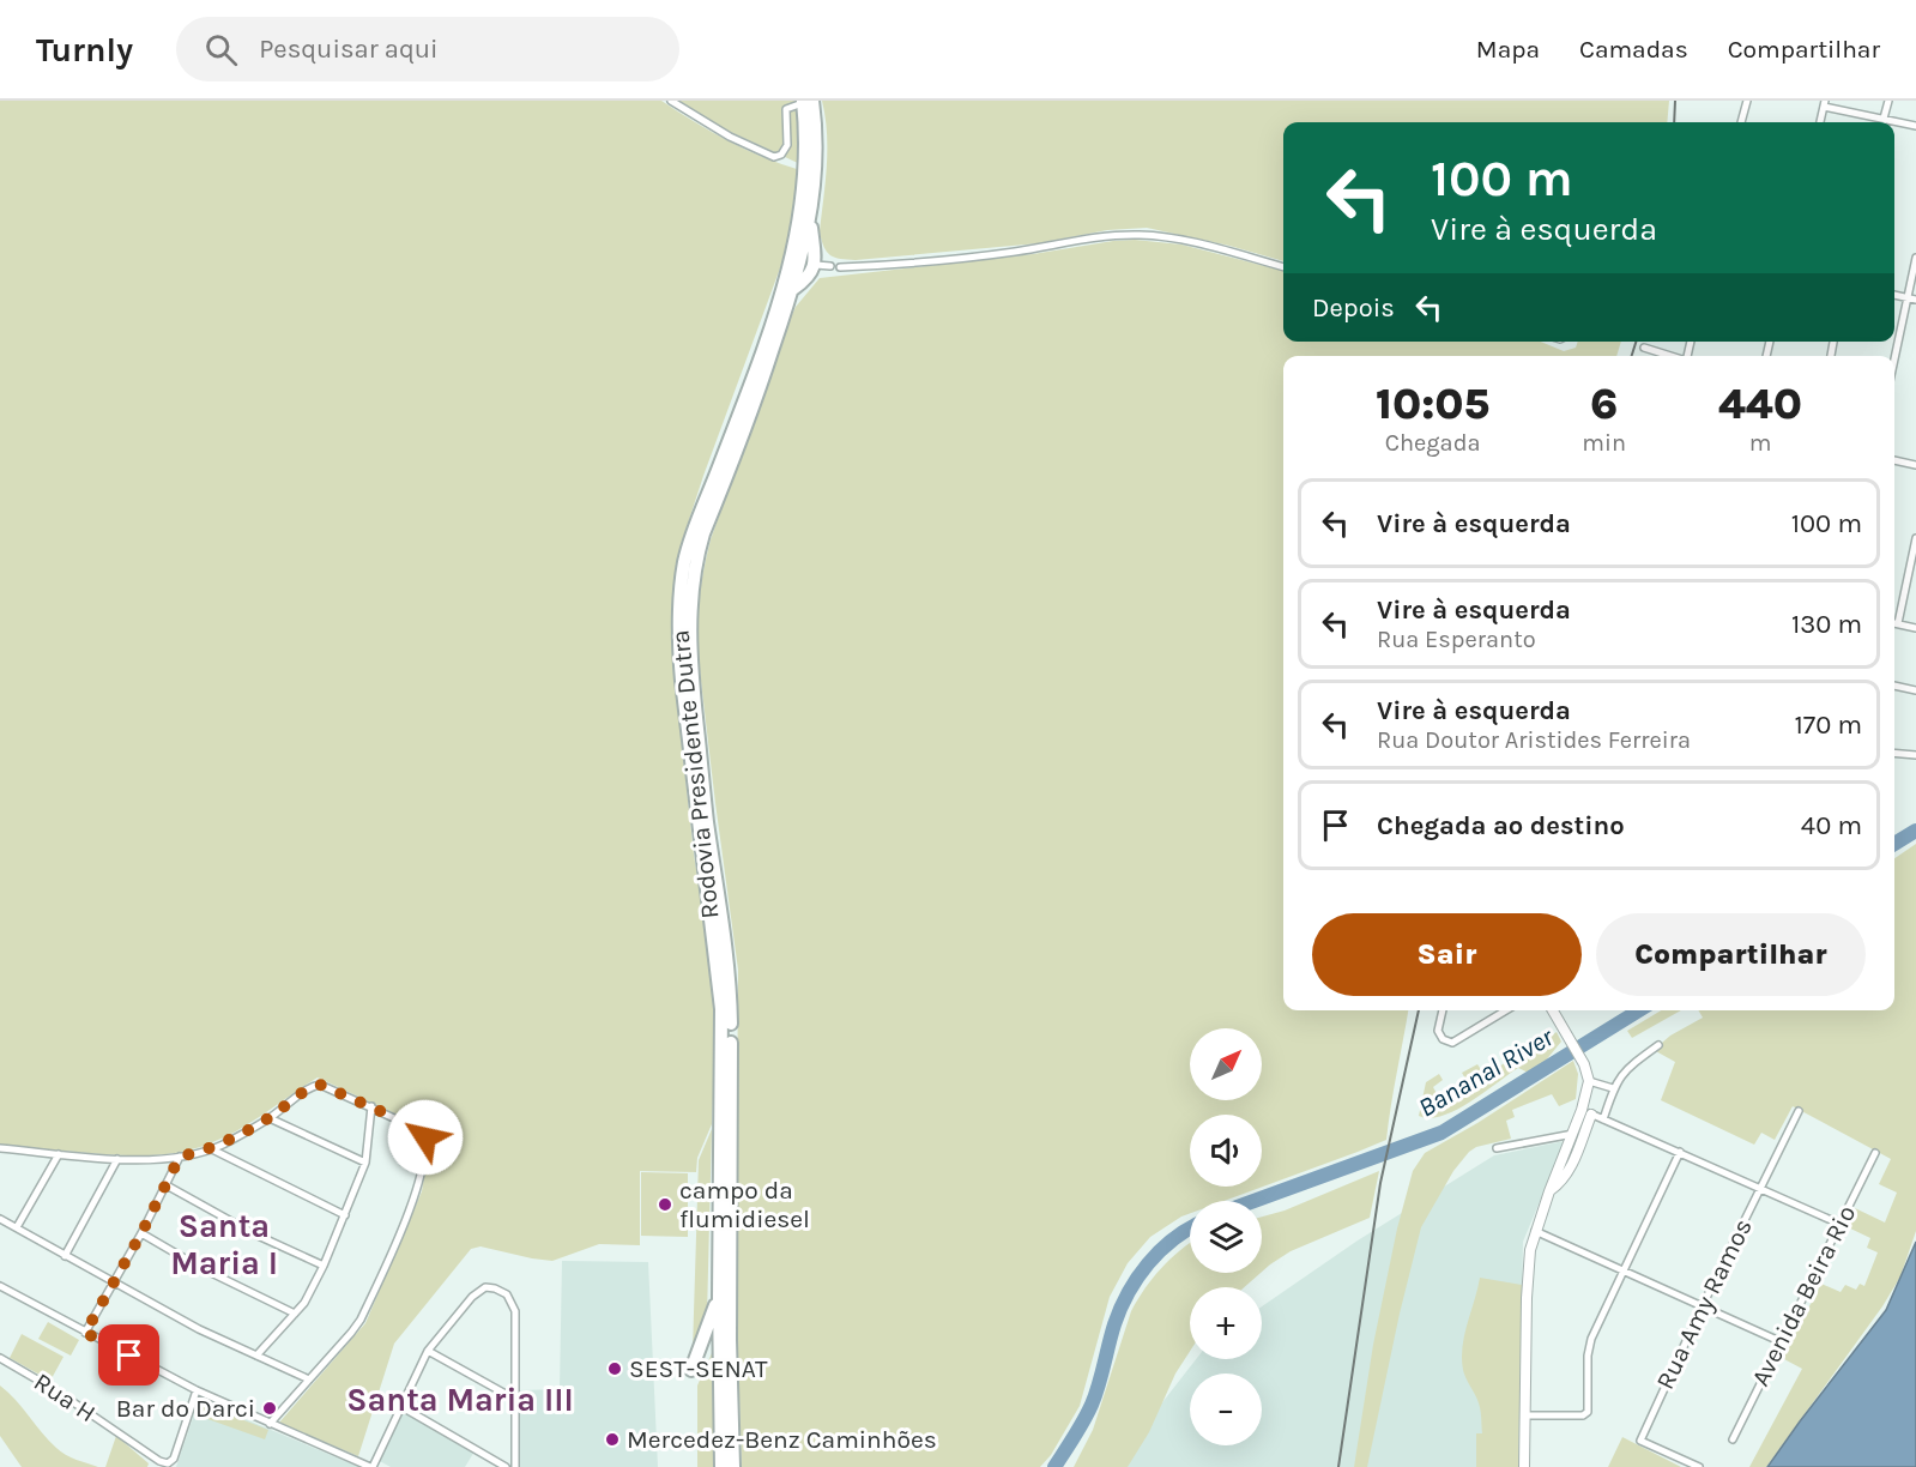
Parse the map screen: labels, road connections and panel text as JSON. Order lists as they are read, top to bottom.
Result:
{
  "streets": {
    "highway": ["Rodovia Presidente Dutra"],
    "street": ["Avenida Beira Rio", "Rua Amy Ramos", "Rua H"]
  },
  "districts": ["Santa Maria I", "Santa Maria III"],
  "water": ["Bananal River"],
  "places": [
    "campo da flumidiesel",
    "SEST-SENAT",
    "Bar do Darci",
    "Mercedez-Benz Caminhões"
  ],
  "north": "top right",
  "page": {
    "header": "Turnly",
    "search": "Pesquisar aqui",
    "nav": ["Mapa", "Camadas", "Compartilhar"],
    "turn": ["100 m", "Vire à esquerda"],
    "then": "Depois",
    "eta": [
      "10:05",
      "Chegada",
      "6",
      "min",
      "440",
      "m"
    ],
    "list": [
      {
        "name": "Vire à esquerda",
        "value": "100 m"
      },
      {
        "name": "Vire à esquerda",
        "note": "Rua Esperanto",
        "value": "130 m"
      },
      {
        "name": "Vire à esquerda",
        "note": "Rua Doutor Aristides Ferreira",
        "value": "170 m"
      },
      {
        "name": "Chegada ao destino",
        "value": "40 m"
      }
    ],
    "buttons": ["Sair", "Compartilhar"],
    "map_buttons": ["+", "−"]
  }
}
